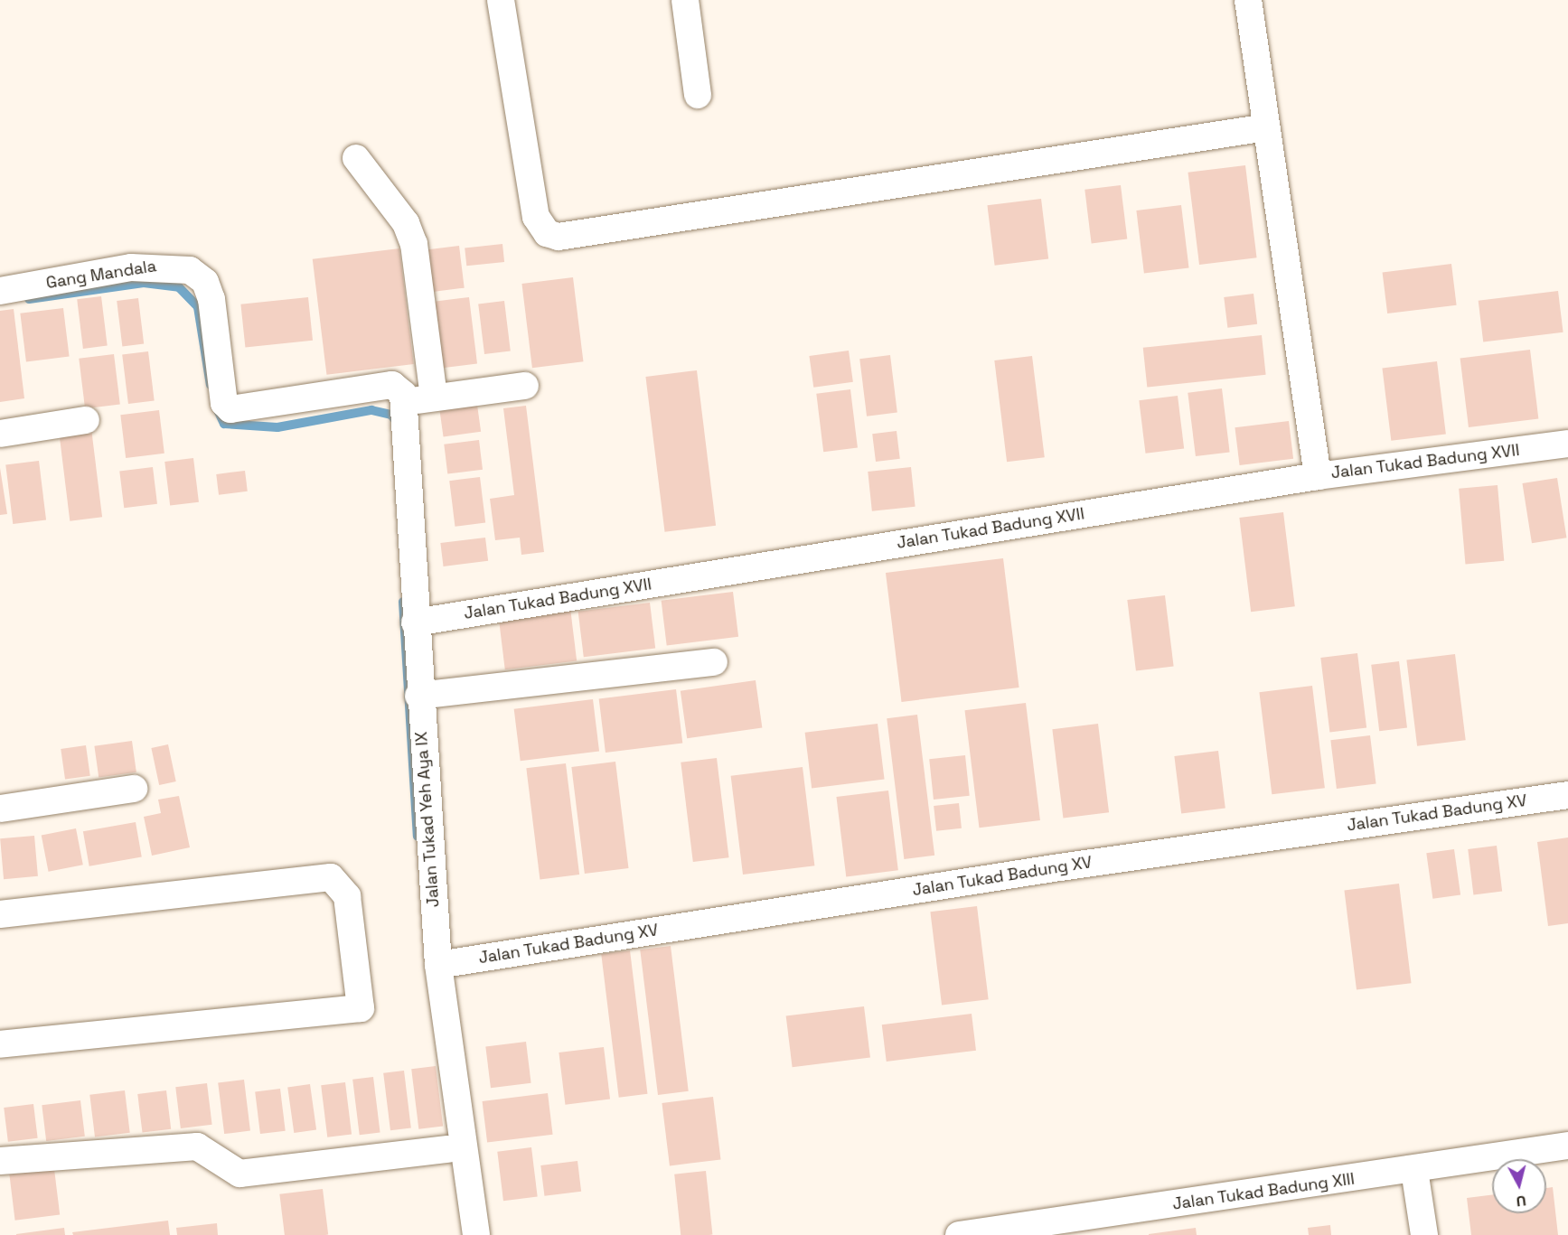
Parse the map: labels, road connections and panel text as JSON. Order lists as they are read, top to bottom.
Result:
{
  "streets": {
    "street": [
      "Gang Mandala",
      "Jalan Tukad Badung XVII",
      "Jalan Tukad Badung XV",
      "Jalan Tukad Yeh Aya IX",
      "Jalan Tukad Badung XIII"
    ]
  },
  "crossings": [
    ["Gang Mandala", "Jalan Tukad Yeh Aya IX"],
    ["Jalan Tukad Badung XVII", "Jalan Tukad Yeh Aya IX"],
    ["Jalan Tukad Badung XV", "Jalan Tukad Yeh Aya IX"]
  ],
  "north": "bottom"
}
